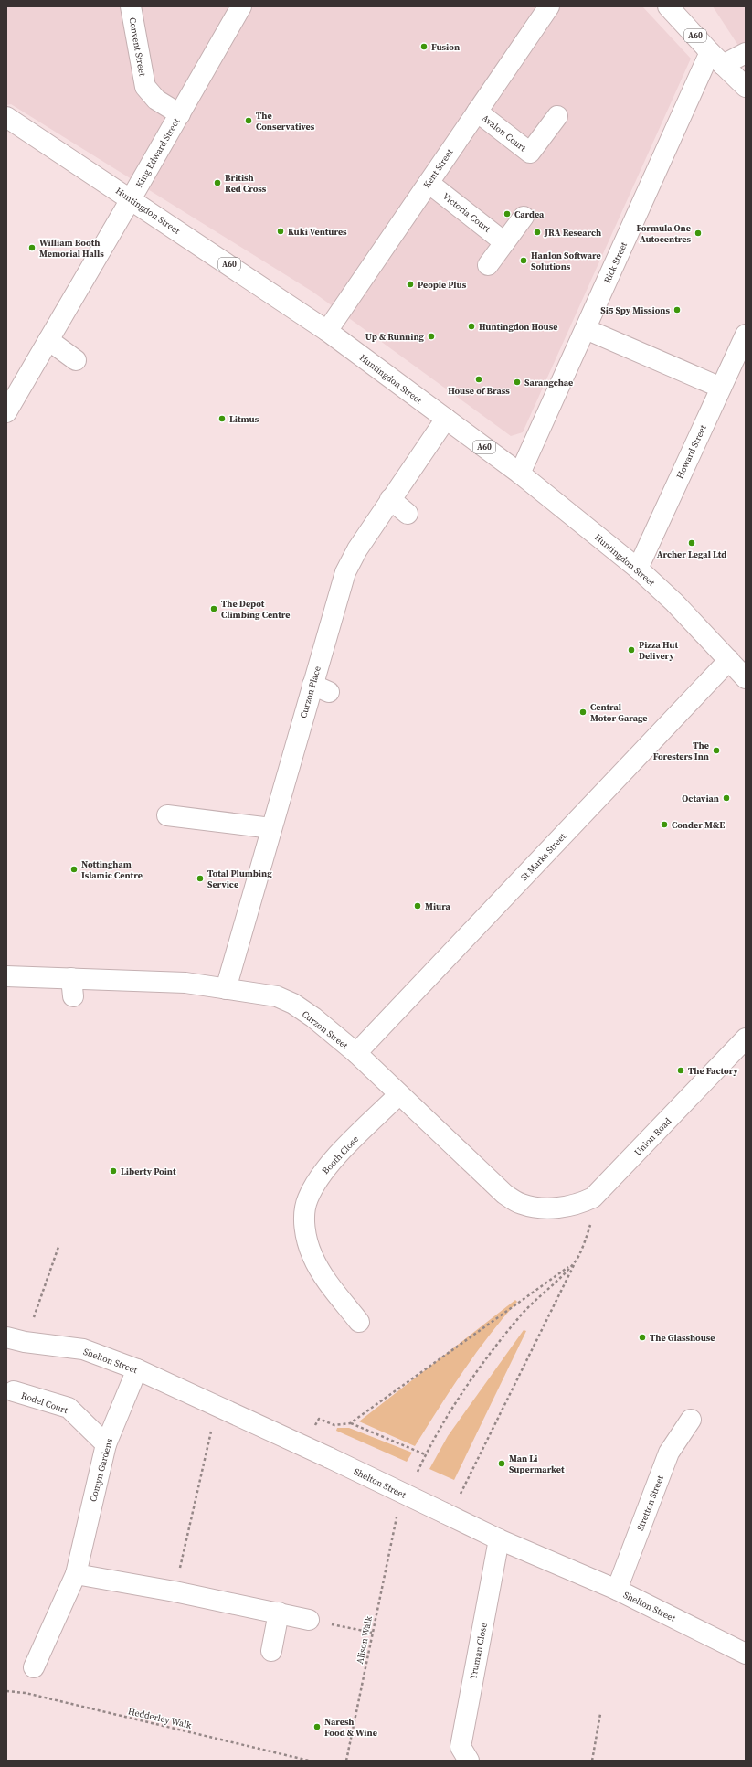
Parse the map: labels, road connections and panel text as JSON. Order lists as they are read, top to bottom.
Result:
{
  "streets": {
    "main road": [
      "A60",
      "Convent Street",
      "Avalon Court",
      "King Edward Street",
      "Kent Street",
      "Huntingdon Street",
      "Victoria Court",
      "Rick Street",
      "Howard Street",
      "Curzon Place",
      "St Marks Street",
      "Curzon Street",
      "Union Road",
      "Booth Close",
      "Shelton Street",
      "Rodel Court",
      "Comyn Gardens",
      "Stretton Street",
      "Truman Close"
    ],
    "path": ["Alison Walk", "Hedderley Walk"]
  },
  "crossings": [
    ["A60", "Rick Street"],
    ["Convent Street", "King Edward Street"],
    ["Avalon Court", "Kent Street"],
    ["King Edward Street", "Huntingdon Street"],
    ["Kent Street", "Huntingdon Street"],
    ["Kent Street", "Victoria Court"],
    ["Huntingdon Street", "Rick Street"],
    ["Huntingdon Street", "Howard Street"],
    ["Huntingdon Street", "Curzon Place"],
    ["Huntingdon Street", "St Marks Street"],
    ["Curzon Place", "Curzon Street"],
    ["St Marks Street", "Curzon Street"],
    ["Curzon Street", "Union Road"],
    ["Curzon Street", "Booth Close"],
    ["Shelton Street", "Comyn Gardens"],
    ["Shelton Street", "Stretton Street"],
    ["Shelton Street", "Truman Close"],
    ["Rodel Court", "Comyn Gardens"]
  ],
  "places": [
    "Fusion",
    "The Conservatives",
    "British Red Cross",
    "Cardea",
    "Kuki Ventures",
    "JRA Research",
    "Formula One Autocentres",
    "William Booth Memorial Halls",
    "Hanlon Software Solutions",
    "People Plus",
    "Si5 Spy Missions",
    "Huntingdon House",
    "Up & Running",
    "House of Brass",
    "Sarangchae",
    "Litmus",
    "Archer Legal Ltd",
    "The Depot Climbing Centre",
    "Pizza Hut Delivery",
    "Central Motor Garage",
    "The Foresters Inn",
    "Octavian",
    "Conder M&E",
    "Nottingham Islamic Centre",
    "Total Plumbing Service",
    "Miura",
    "The Factory",
    "Liberty Point",
    "The Glasshouse",
    "Man Li Supermarket",
    "Naresh Food & Wine"
  ]
}
